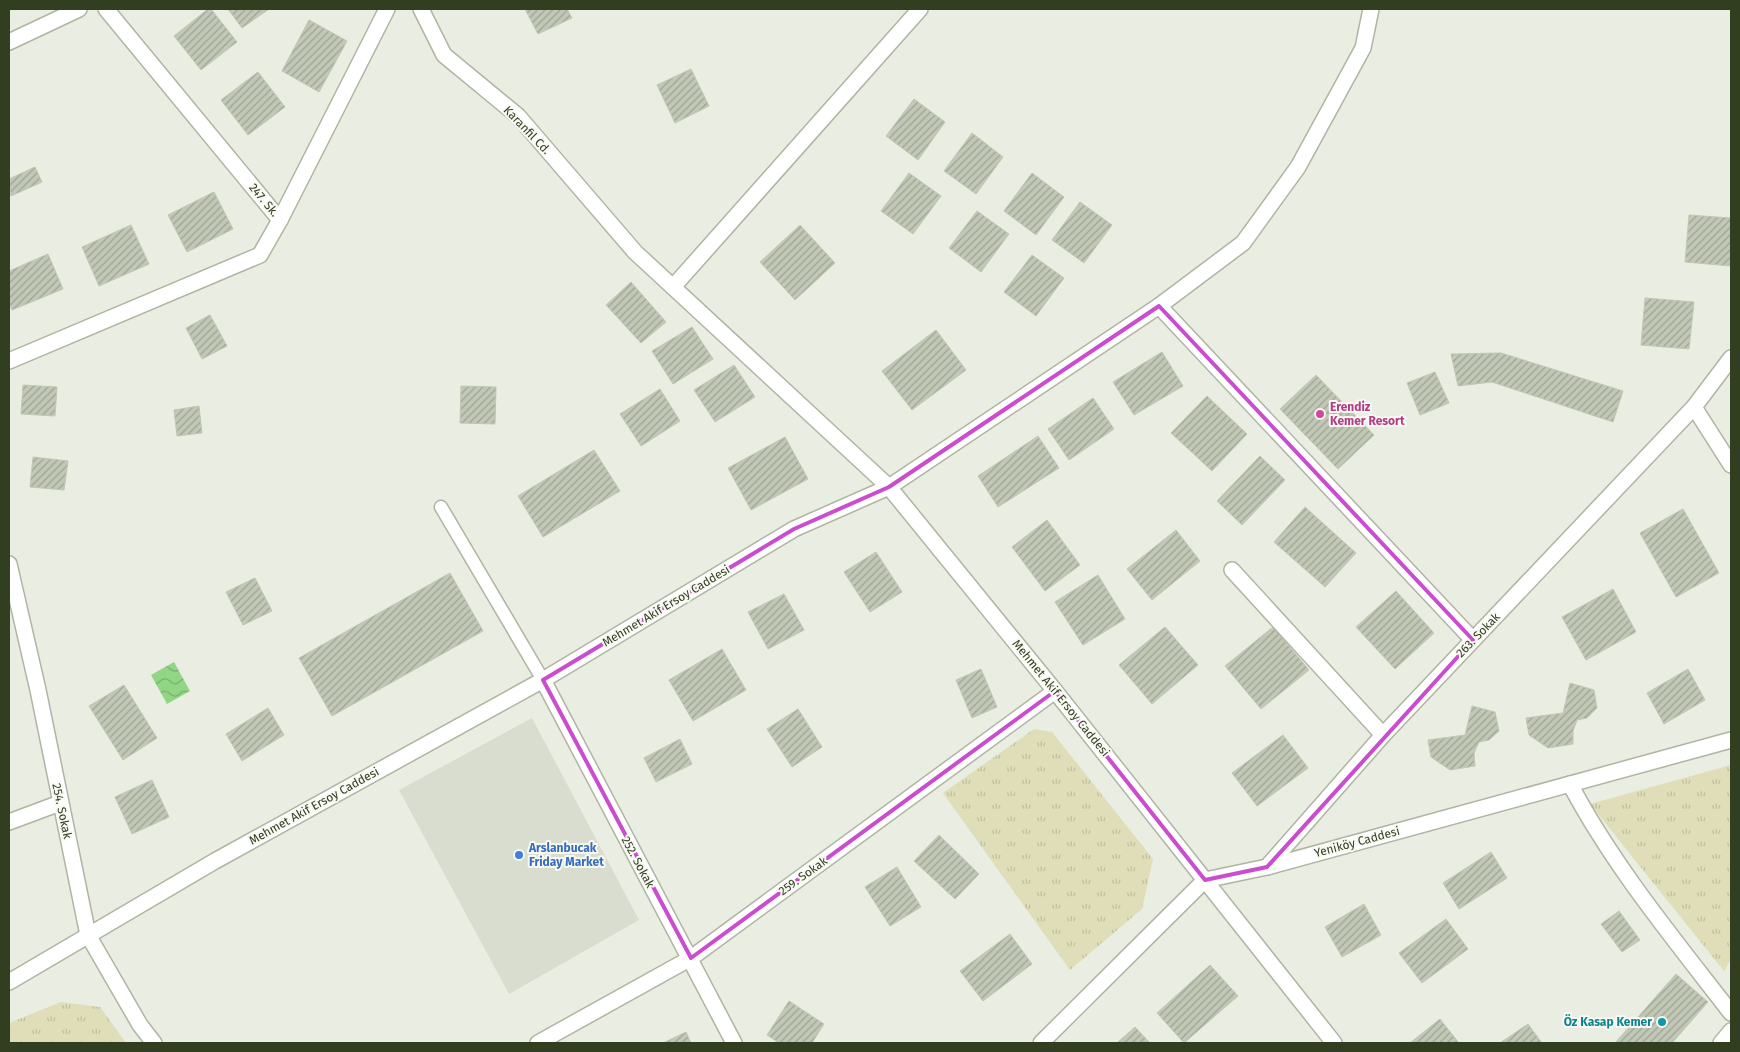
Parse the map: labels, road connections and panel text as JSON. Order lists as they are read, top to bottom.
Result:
{
  "streets": {
    "street": [
      "Karanfil Cd.",
      "247. Sk.",
      "Mehmet Akif Ersoy Caddesi",
      "263. Sokak",
      "254. Sokak",
      "Yeniköy Caddesi",
      "252. Sokak",
      "259. Sokak"
    ]
  },
  "crossings": [
    ["Karanfil Cd.", "Mehmet Akif Ersoy Caddesi"],
    ["Mehmet Akif Ersoy Caddesi", "254. Sokak"],
    ["Mehmet Akif Ersoy Caddesi", "Yeniköy Caddesi"],
    ["Mehmet Akif Ersoy Caddesi", "252. Sokak"],
    ["Mehmet Akif Ersoy Caddesi", "259. Sokak"],
    ["263. Sokak", "Yeniköy Caddesi"],
    ["252. Sokak", "259. Sokak"]
  ],
  "places": ["Erendiz Kemer Resort", "Arslanbucak Friday Market", "Öz Kasap Kemer"]
}
